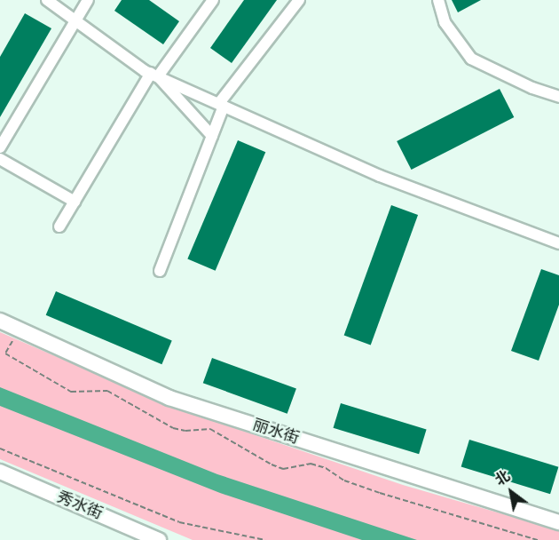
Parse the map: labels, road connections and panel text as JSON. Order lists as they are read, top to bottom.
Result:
{
  "streets": {
    "street": ["丽水街", "秀水街"]
  },
  "north": "top left"
}
